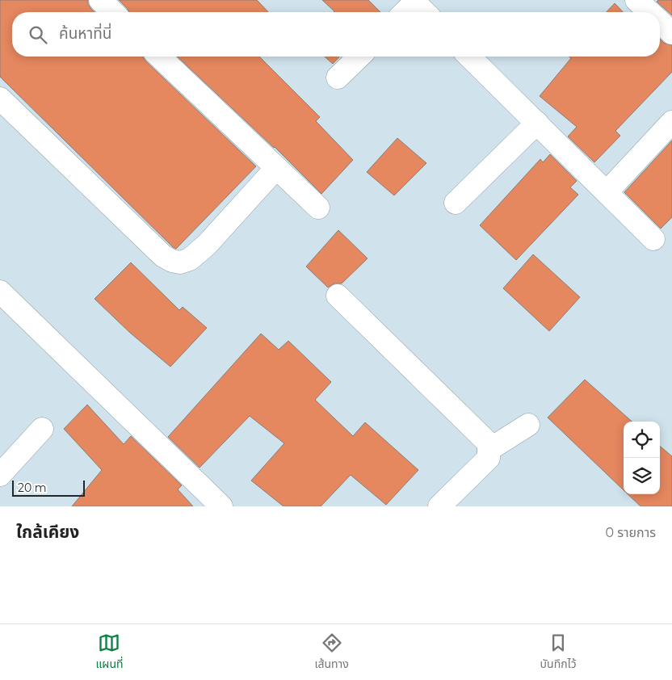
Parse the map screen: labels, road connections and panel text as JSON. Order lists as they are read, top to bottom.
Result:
{
  "scale_bar": "20 m",
  "page": {
    "search": "ค้นหาที่นี่",
    "scale": "20 m",
    "heading": ["ใกล้เคียง", "0 รายการ"],
    "nav": ["แผนที่", "เส้นทาง", "บันทึกไว้"]
  }
}
